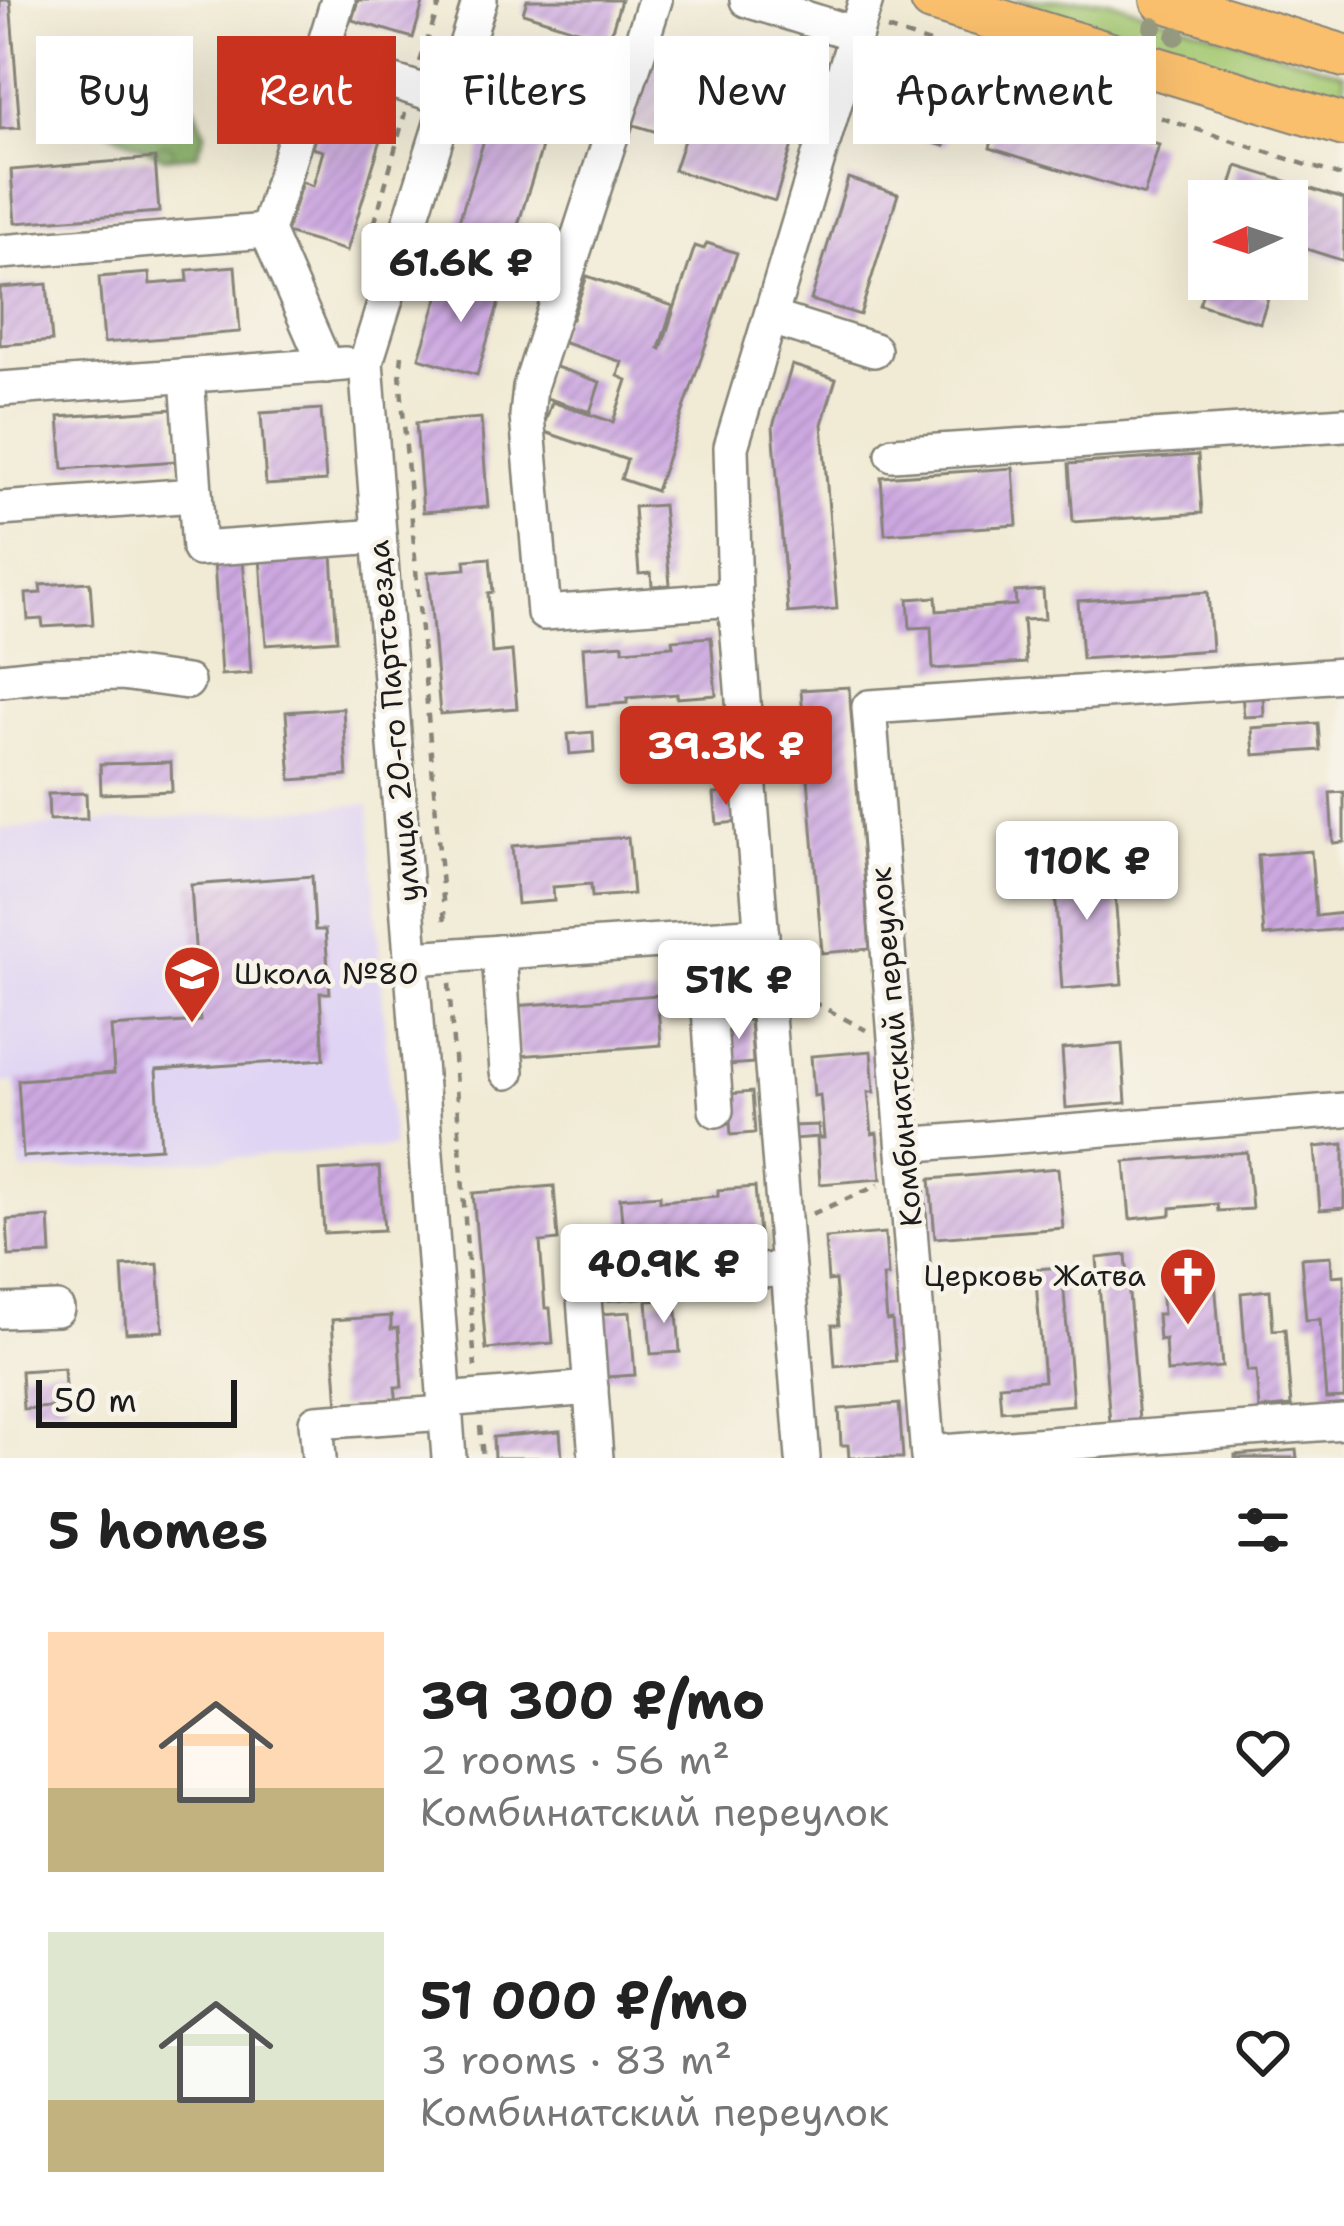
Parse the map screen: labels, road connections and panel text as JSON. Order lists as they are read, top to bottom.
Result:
{
  "streets": {
    "street": ["улица 20-го Партсъезда", "Комбинатский переулок"]
  },
  "places": {
    "school or university": ["Школа №80"],
    "church": ["Церковь Жатва"]
  },
  "scale_bar": "50 m",
  "north": "left",
  "page": {
    "chip": [
      "Buy",
      "Rent",
      "Filters",
      "New",
      "Apartment"
    ],
    "price": [
      "61.6K ₽",
      "39.3K ₽",
      "110K ₽",
      "51K ₽",
      "40.9K ₽"
    ],
    "scale": "50 m",
    "heading": "5 homes",
    "list": [
      {
        "name": "39 300 ₽/mo",
        "note": "2 rooms · 56 m² · Комбинатский переулок"
      },
      {
        "name": "51 000 ₽/mo",
        "note": "3 rooms · 83 m² · Комбинатский переулок"
      }
    ]
  }
}
